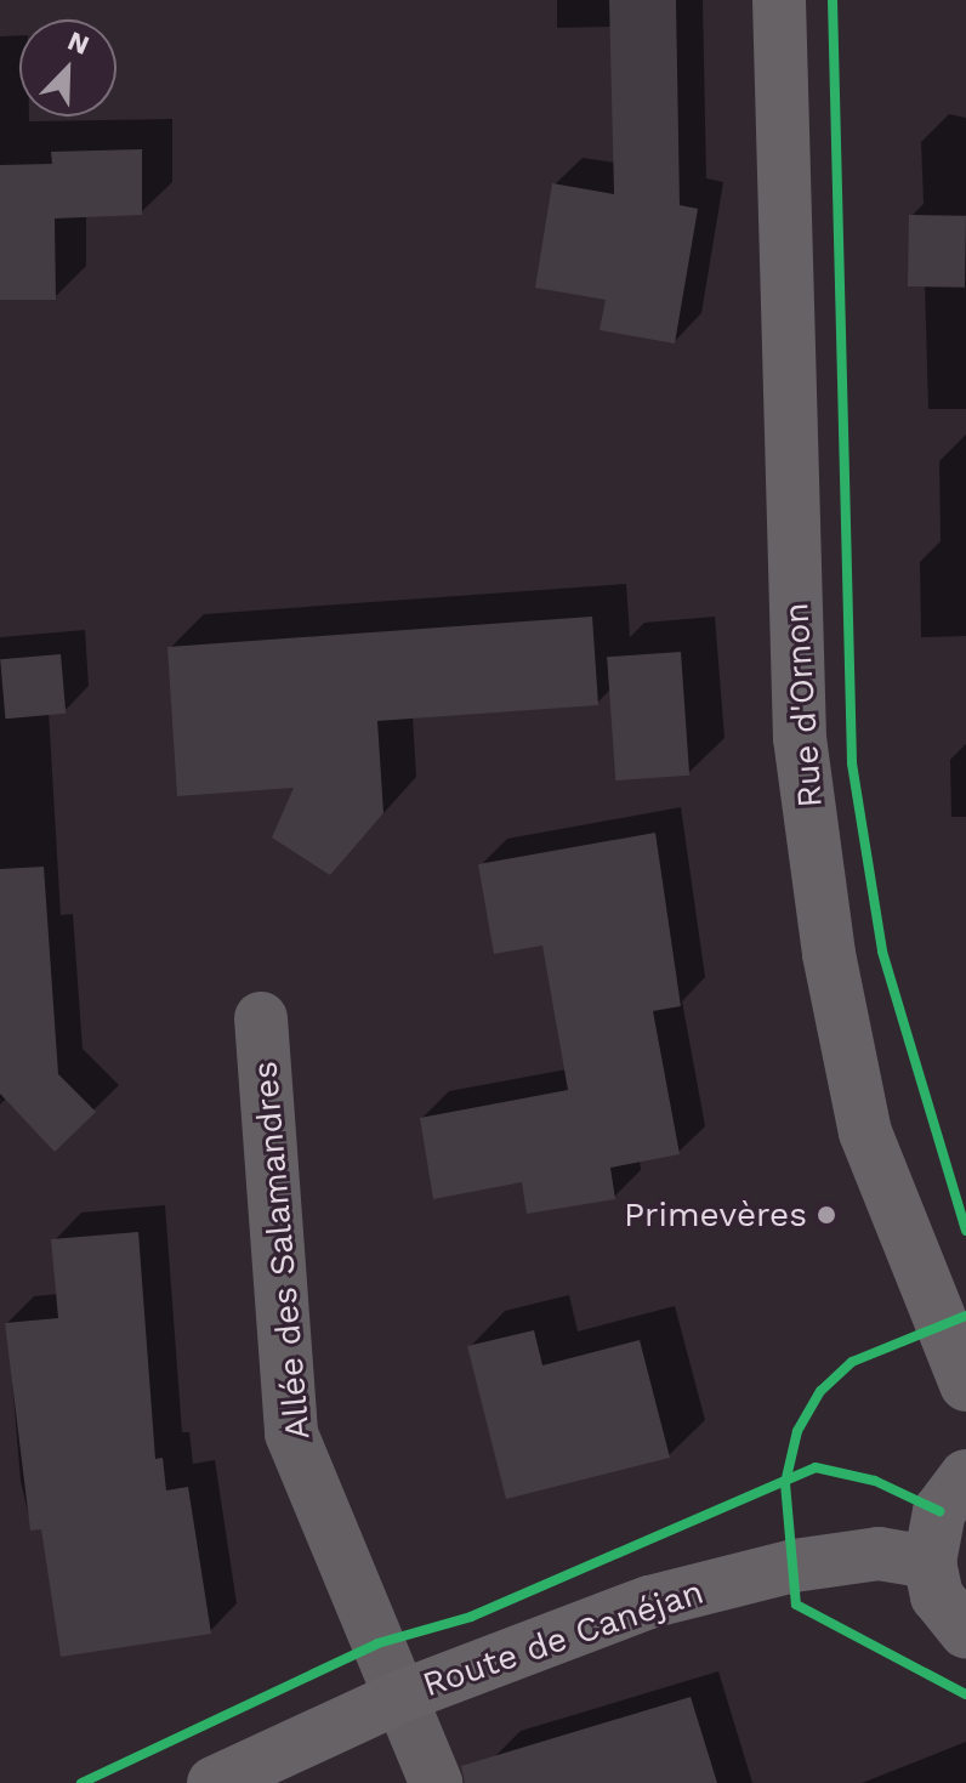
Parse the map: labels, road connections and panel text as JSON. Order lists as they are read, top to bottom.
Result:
{
  "streets": {
    "street": ["Rue d'Ornon", "Allée des Salamandres", "Route de Canéjan"]
  },
  "crossings": [
    ["Allée des Salamandres", "Route de Canéjan"]
  ],
  "places": ["Primevères"],
  "north": "top right"
}
